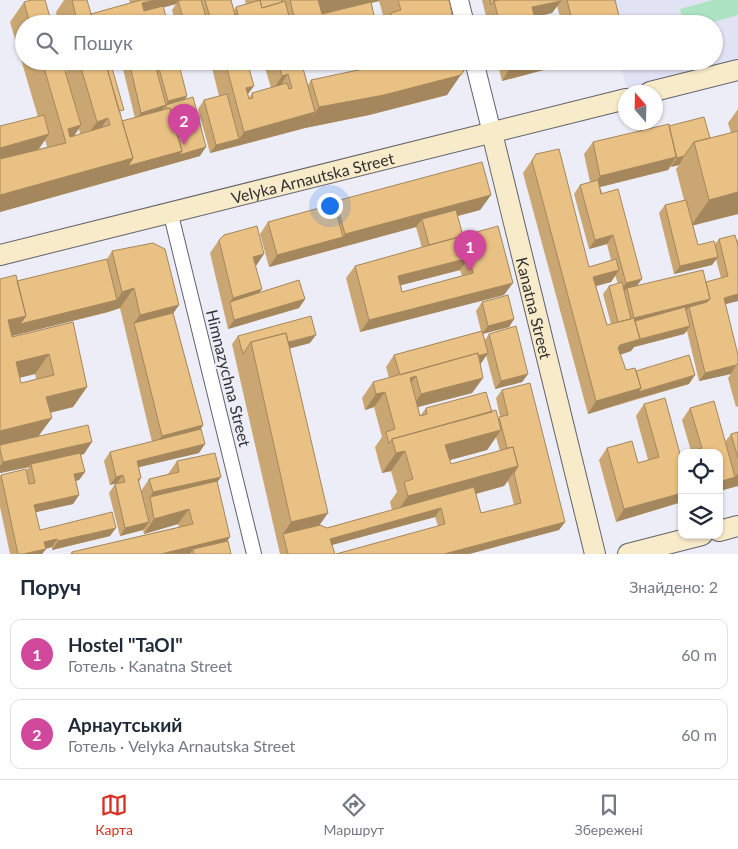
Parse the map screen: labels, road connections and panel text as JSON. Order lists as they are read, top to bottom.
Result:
{
  "streets": {
    "main road": ["Velyka Arnautska Street", "Kanatna Street"],
    "street": ["Himnazychna Street"]
  },
  "crossings": [
    ["Velyka Arnautska Street", "Kanatna Street"],
    ["Velyka Arnautska Street", "Himnazychna Street"]
  ],
  "north": "top",
  "page": {
    "search": "Пошук",
    "pins": ["2", "1"],
    "heading": ["Поруч", "Знайдено: 2"],
    "list": [
      {
        "mark": "1",
        "name": "Hostel \"TaOI\"",
        "note": "Готель · Kanatna Street",
        "value": "60 m"
      },
      {
        "mark": "2",
        "name": "Арнаутський",
        "note": "Готель · Velyka Arnautska Street",
        "value": "60 m"
      }
    ],
    "nav": ["Карта", "Маршрут", "Збережені"]
  }
}
